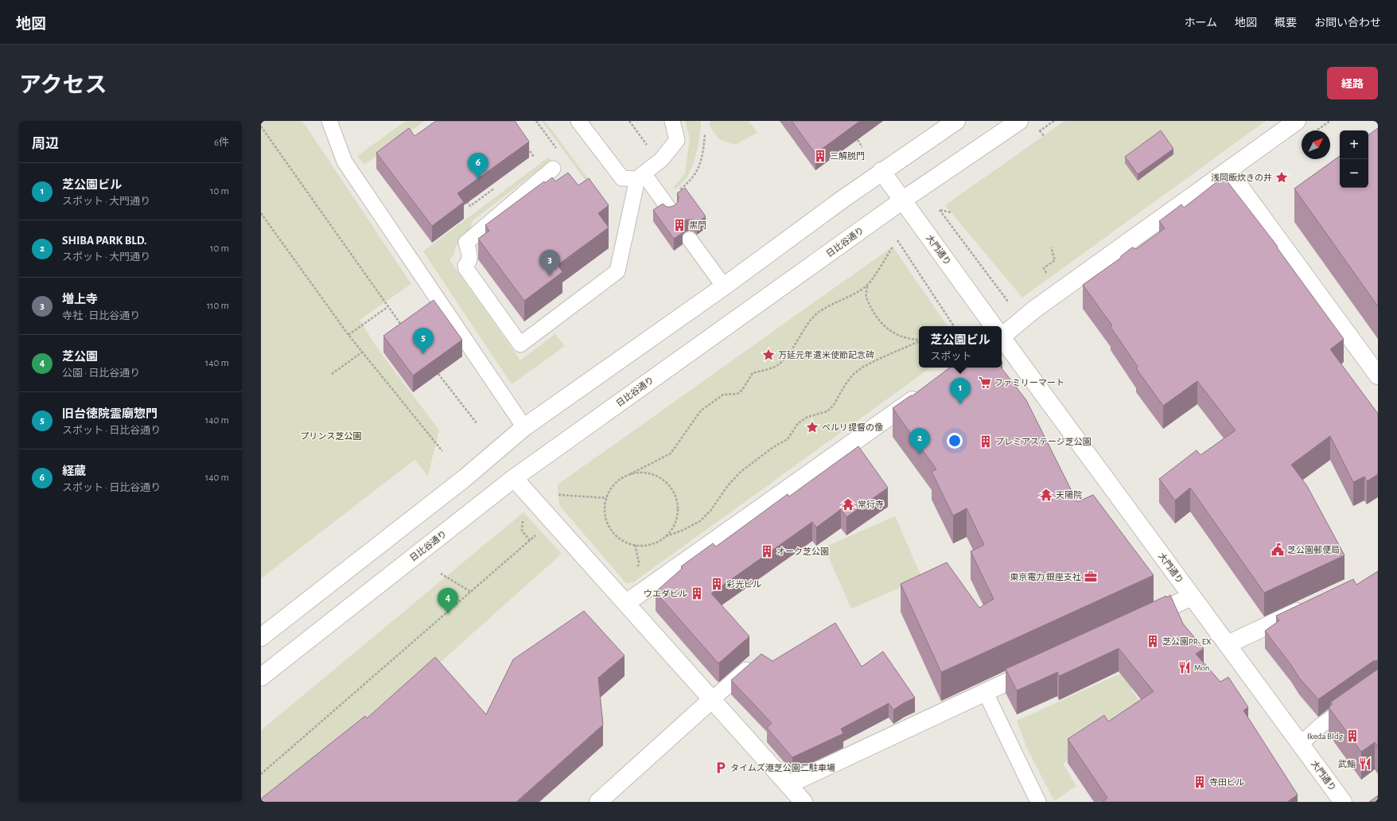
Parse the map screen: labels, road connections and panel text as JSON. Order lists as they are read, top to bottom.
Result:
{
  "streets": {
    "street": ["日比谷通り", "大門通り"]
  },
  "crossings": [
    ["日比谷通り", "大門通り"]
  ],
  "parks": ["プリンス芝公園"],
  "places": {
    "building": [
      "三解脱門",
      "黒門",
      "プレミアステージ芝公園",
      "オーク芝公園",
      "彩光ビル",
      "ウエダビル",
      "芝公園PR_EX",
      "Ikeda Bldg",
      "寺田ビル"
    ],
    "place": ["浅岡飯炊きの井", "万延元年遣米使節記念碑", "ペルリ提督の像"],
    "supermarket": ["ファミリーマート"],
    "temple": ["天陽院", "常行寺"],
    "public building": ["芝公園郵便局"],
    "office": ["東京電力 銀座支社"],
    "restaurant": ["Mon", "武鮨"],
    "parking": ["タイムズ港芝公園二駐車場"]
  },
  "north": "top right",
  "page": {
    "header": "地図",
    "nav": [
      "ホーム",
      "地図",
      "概要",
      "お問い合わせ"
    ],
    "title": "アクセス",
    "buttons": "経路",
    "heading": ["周辺", "6件"],
    "map_buttons": ["+", "−"],
    "pins": [
      "6",
      "3",
      "5",
      "1",
      "2",
      "4"
    ],
    "list": [
      {
        "mark": "1",
        "name": "芝公園ビル",
        "note": "スポット · 大門通り",
        "value": "10 m"
      },
      {
        "mark": "2",
        "name": "SHIBA PARK BLD.",
        "note": "スポット · 大門通り",
        "value": "10 m"
      },
      {
        "mark": "3",
        "name": "増上寺",
        "note": "寺社 · 日比谷通り",
        "value": "110 m"
      },
      {
        "mark": "4",
        "name": "芝公園",
        "note": "公園 · 日比谷通り",
        "value": "140 m"
      },
      {
        "mark": "5",
        "name": "旧台徳院霊廟惣門",
        "note": "スポット · 日比谷通り",
        "value": "140 m"
      },
      {
        "mark": "6",
        "name": "経蔵",
        "note": "スポット · 日比谷通り",
        "value": "140 m"
      }
    ],
    "popup": ["芝公園ビル", "スポット"]
  }
}
